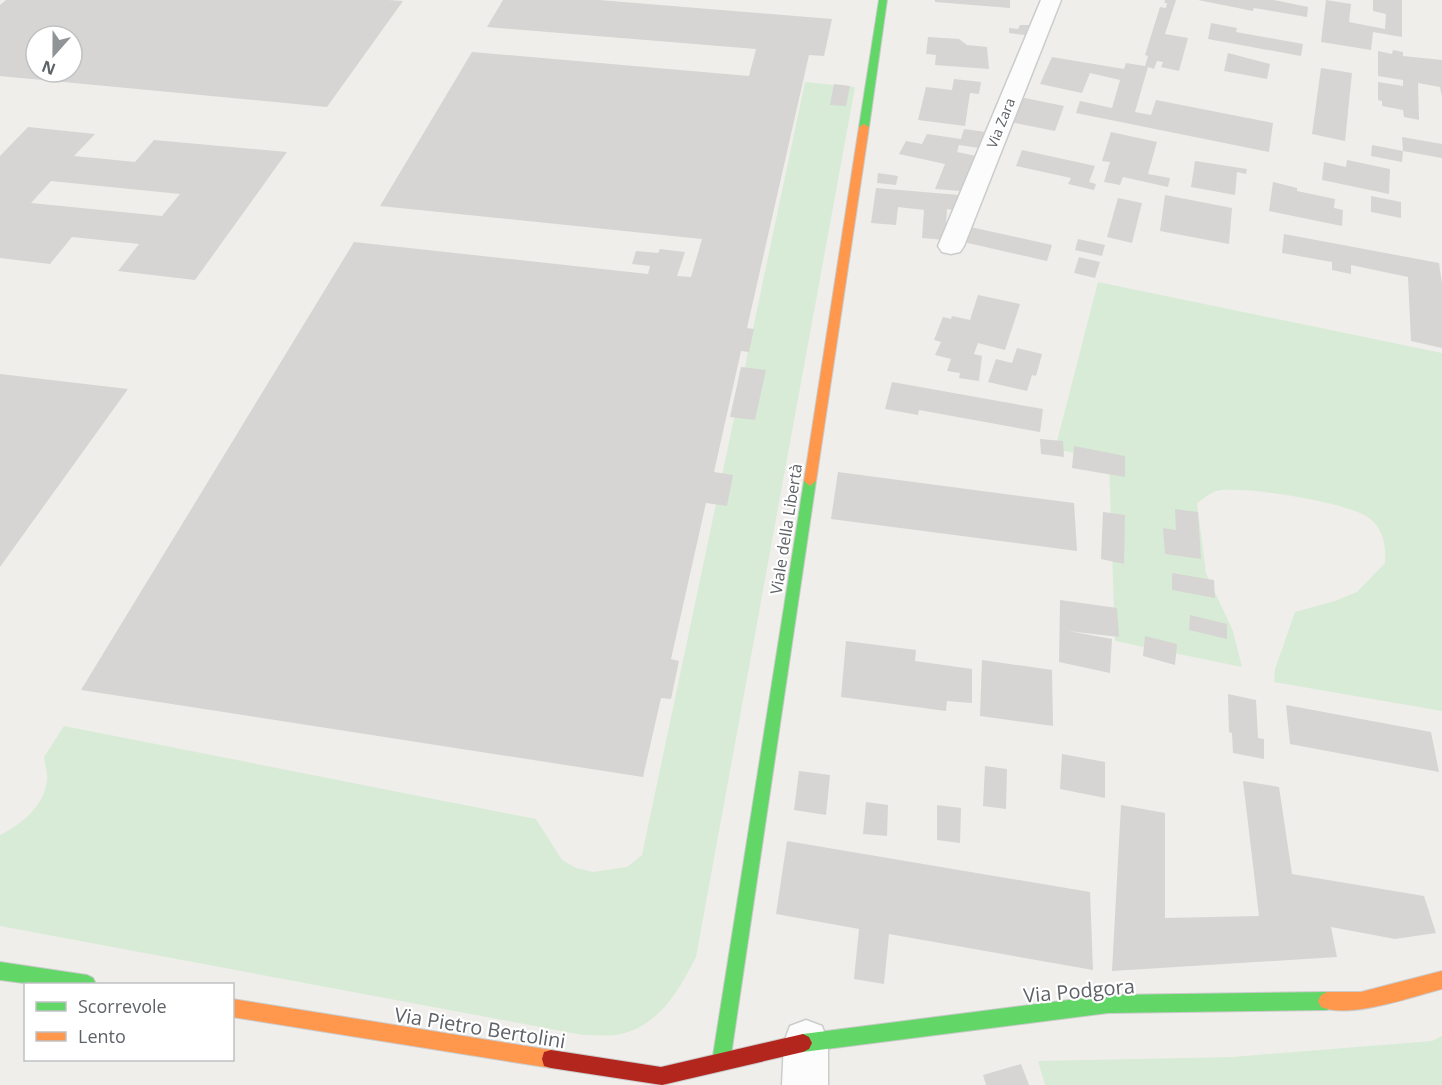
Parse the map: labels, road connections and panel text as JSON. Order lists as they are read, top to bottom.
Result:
{
  "streets": {
    "street": [
      "Via Zara",
      "Viale della Libertà",
      "Via Podgora",
      "Via Pietro Bertolini"
    ]
  },
  "crossings": [
    ["Viale della Libertà", "Via Podgora"],
    ["Viale della Libertà", "Via Pietro Bertolini"],
    ["Via Podgora", "Via Pietro Bertolini"]
  ],
  "legend": ["Scorrevole", "Lento"],
  "north": "bottom"
}
